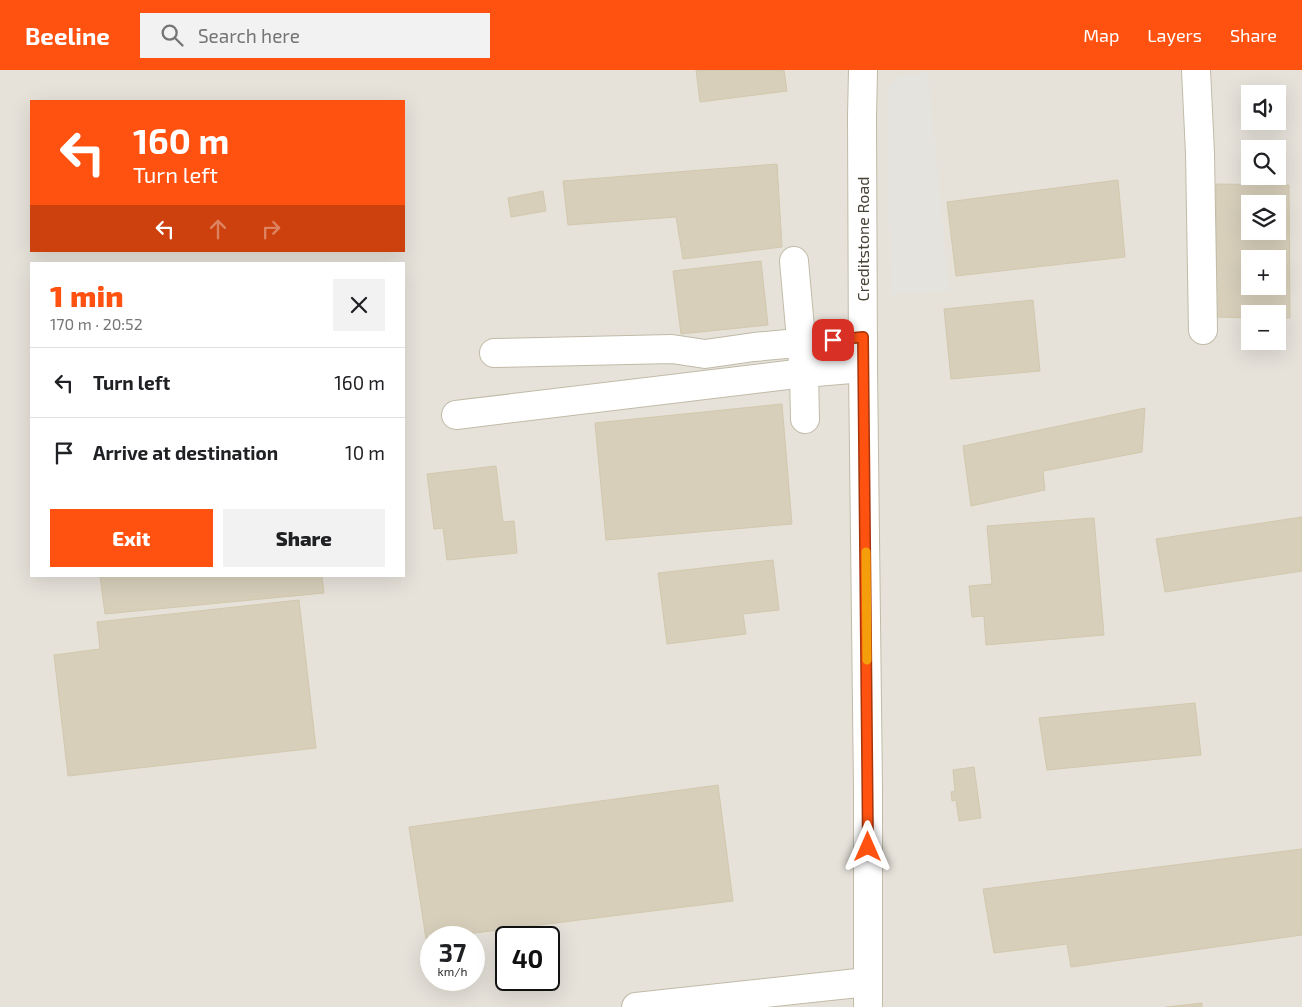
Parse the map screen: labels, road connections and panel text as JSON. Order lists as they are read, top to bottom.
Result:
{
  "streets": {
    "street": ["Creditstone Road"]
  },
  "page": {
    "header": "Beeline",
    "search": "Search here",
    "nav": ["Map", "Layers", "Share"],
    "map_buttons": ["+", "−"],
    "turn": ["160 m", "Turn left"],
    "heading": ["1 min", "170 m · 20:52"],
    "list": [
      {
        "name": "Turn left",
        "value": "160 m"
      },
      {
        "name": "Arrive at destination",
        "value": "10 m"
      }
    ],
    "buttons": ["Exit", "Share"],
    "speed": "37 km/h",
    "limit": "40"
  }
}
